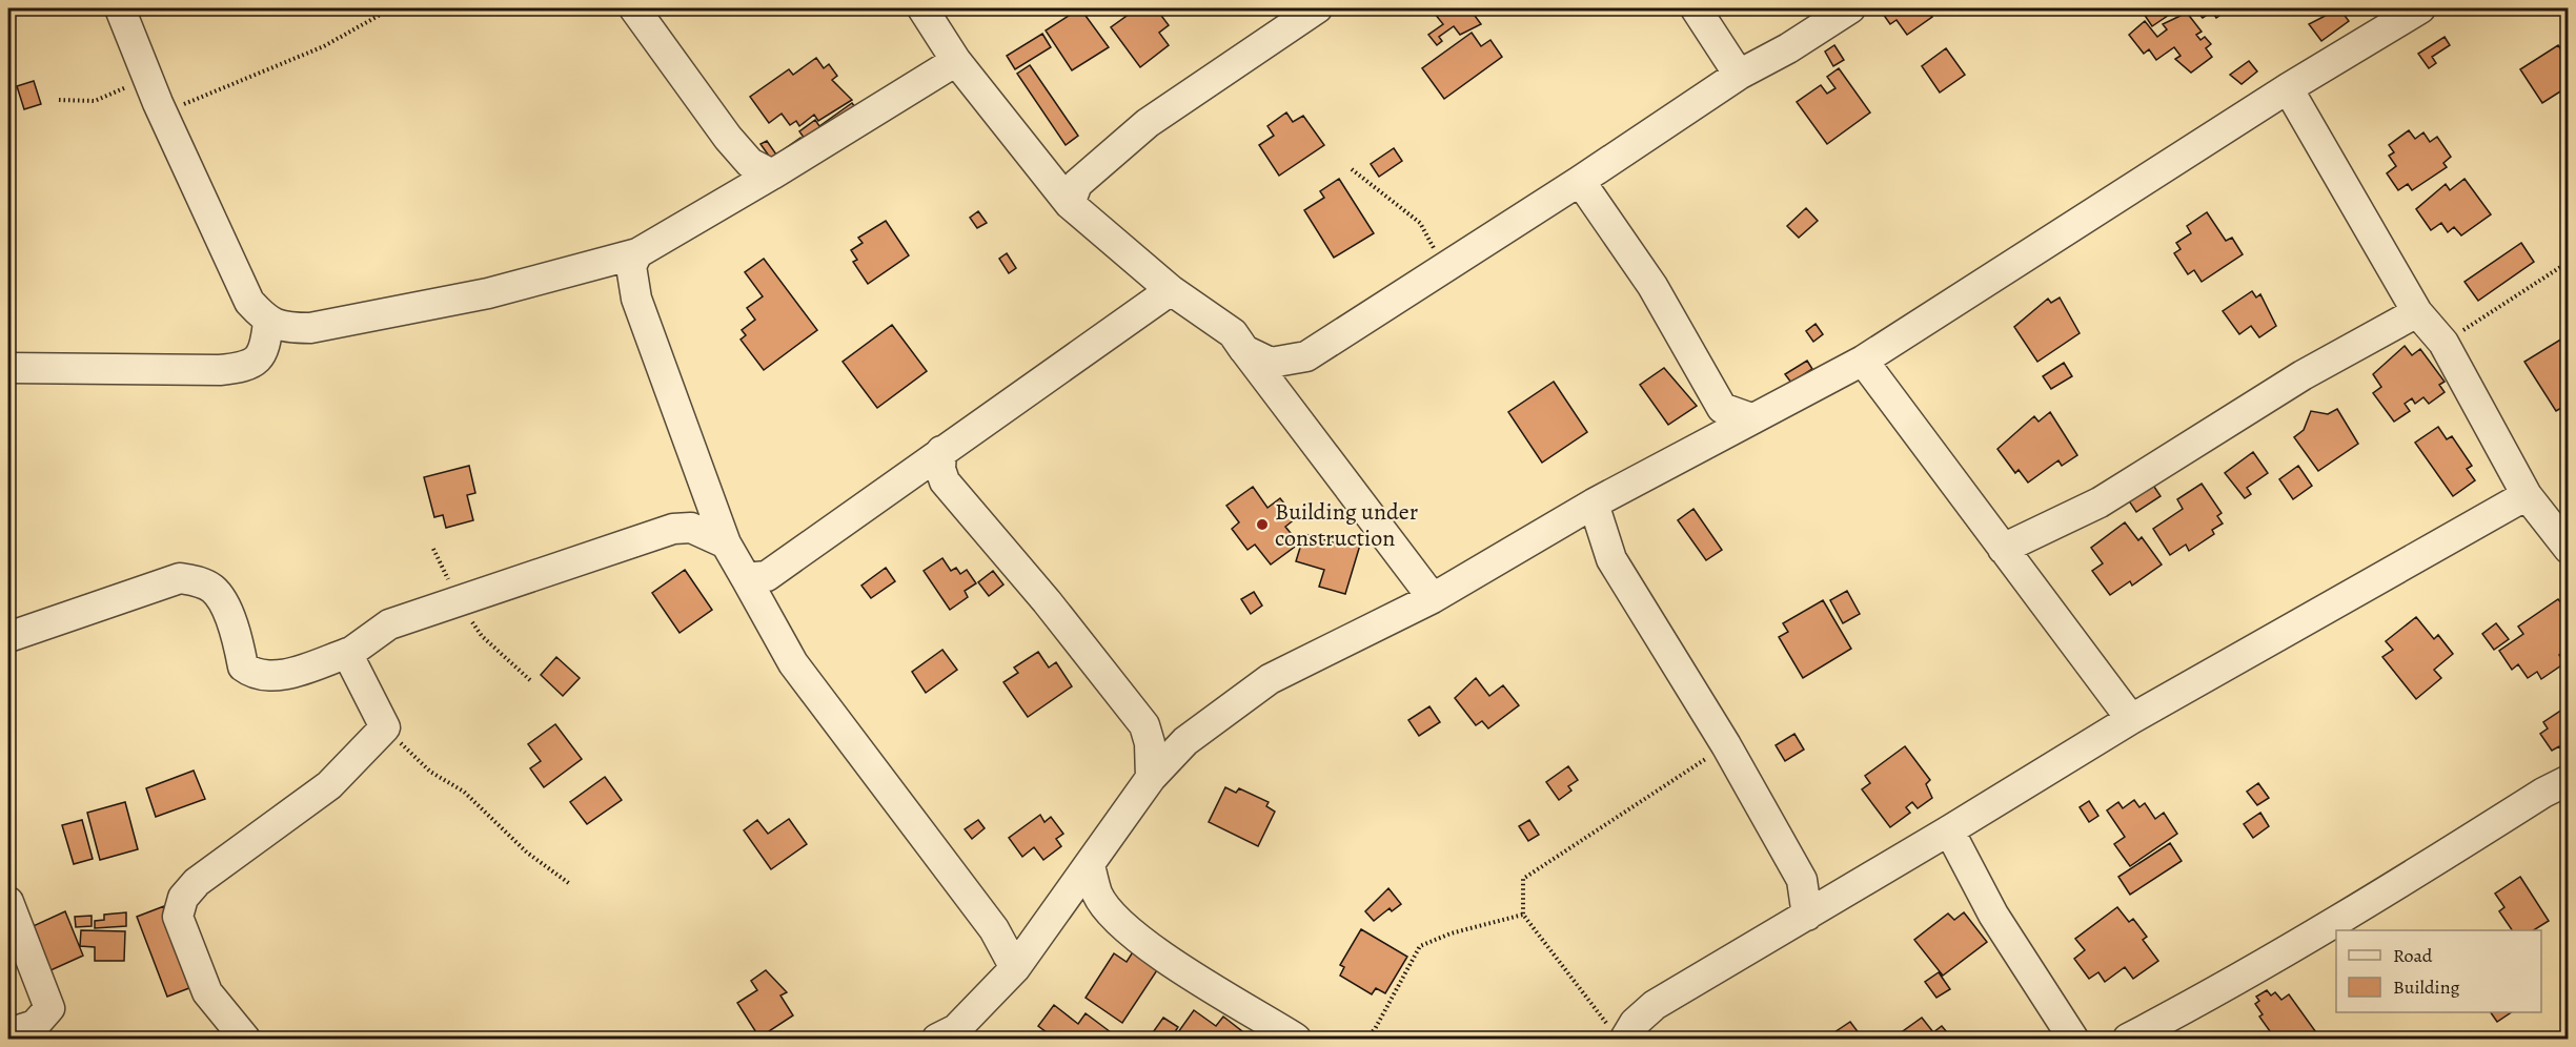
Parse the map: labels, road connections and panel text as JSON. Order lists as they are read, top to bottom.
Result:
{
  "places": ["Building under construction"],
  "legend": ["Road", "Building"]
}
